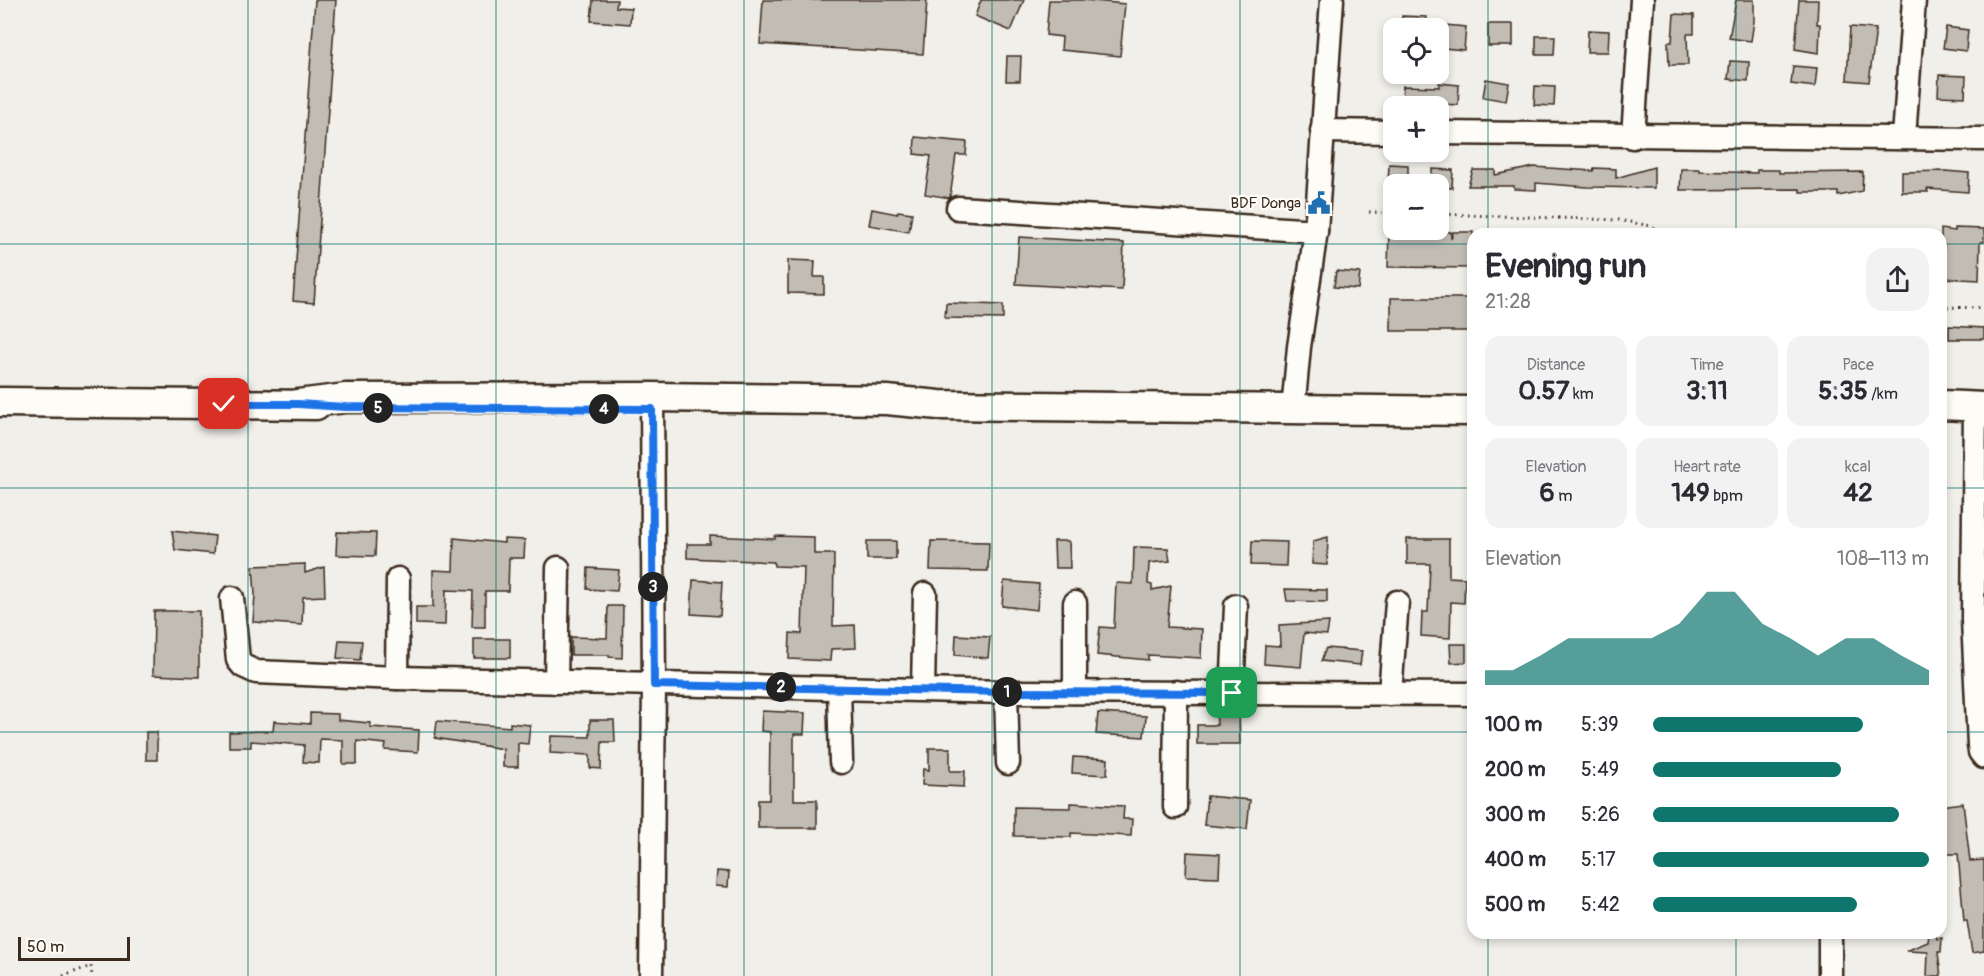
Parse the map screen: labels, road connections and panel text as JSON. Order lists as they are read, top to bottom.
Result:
{
  "places": {
    "public building": ["BDF Donga"]
  },
  "scale_bar": "50 m",
  "page": {
    "map_buttons": ["+", "−"],
    "heading": ["Evening run", "21:28"],
    "stats": [
      ["Distance", "0.57 km"],
      ["Time", "3:11"],
      ["Pace", "5:35 /km"],
      ["Elevation", "6 m"],
      ["Heart rate", "149 bpm"],
      ["kcal", "42"]
    ],
    "pins": [
      "5",
      "4",
      "3",
      "2",
      "1"
    ],
    "chart": ["Elevation", "108–113 m"],
    "list": [
      {
        "name": "100 m",
        "note": "5:39"
      },
      {
        "name": "200 m",
        "note": "5:49"
      },
      {
        "name": "300 m",
        "note": "5:26"
      },
      {
        "name": "400 m",
        "note": "5:17"
      },
      {
        "name": "500 m",
        "note": "5:42"
      }
    ],
    "scale": "50 m"
  }
}
